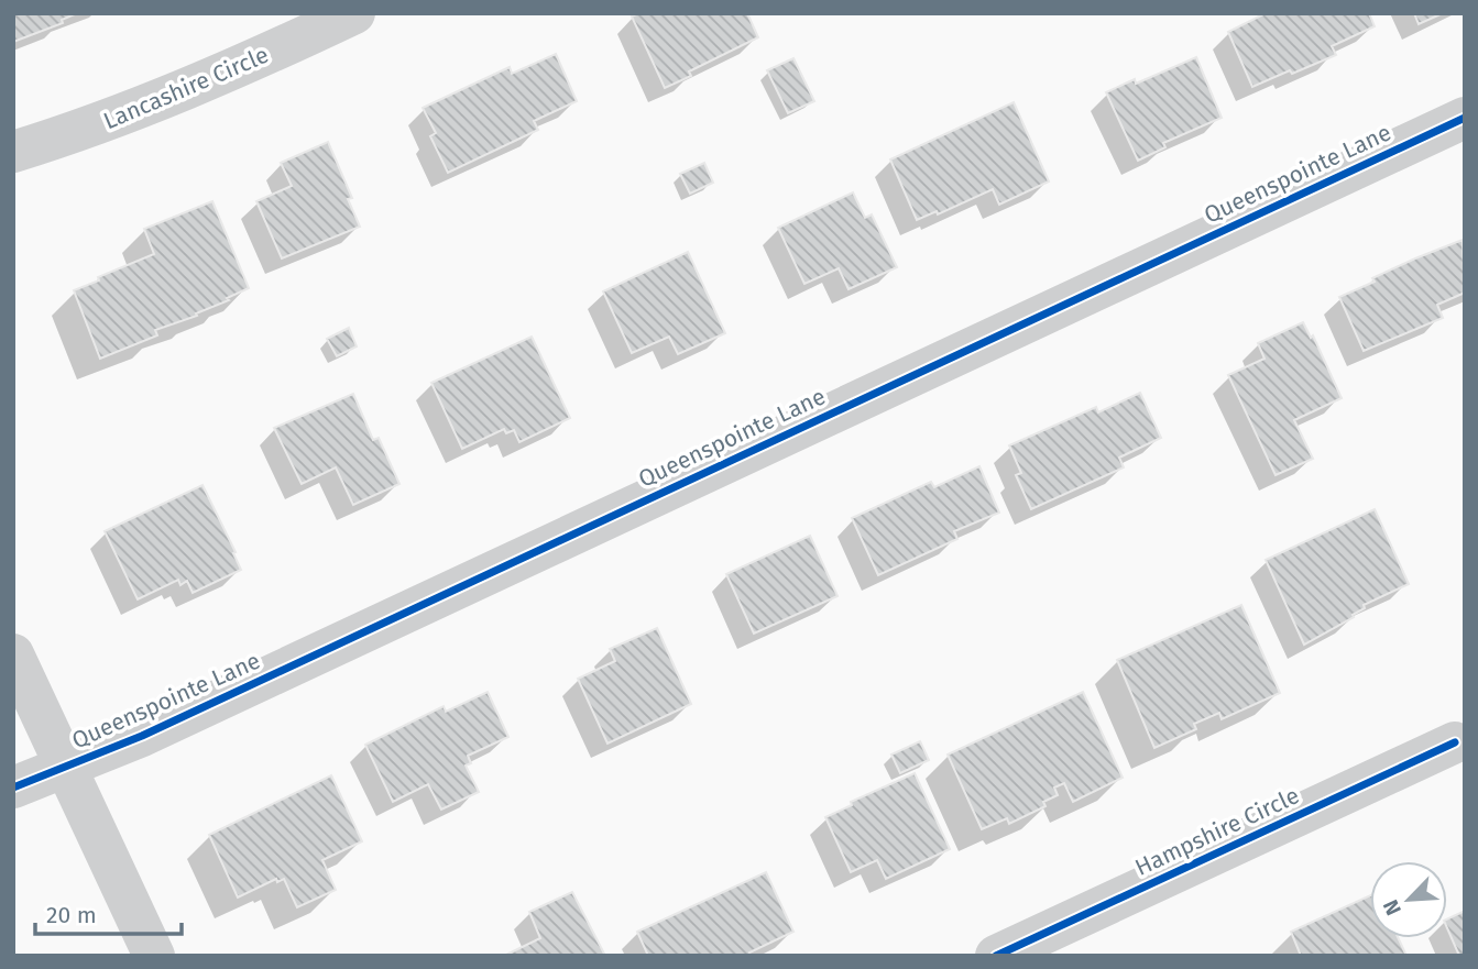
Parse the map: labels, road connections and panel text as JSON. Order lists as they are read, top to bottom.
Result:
{
  "streets": {
    "street": ["Lancashire Circle", "Queenspointe Lane", "Hampshire Circle"]
  },
  "scale_bar": "20 m",
  "north": "bottom left"
}
